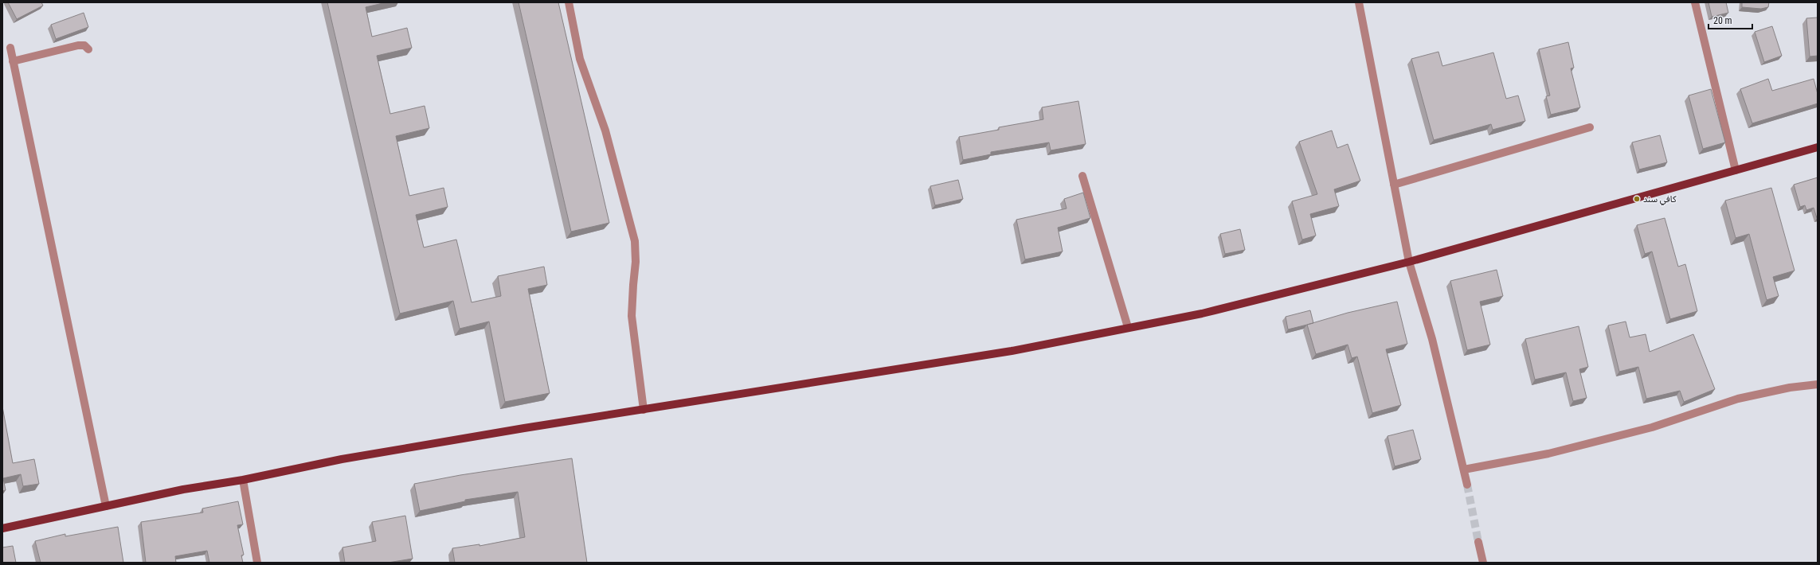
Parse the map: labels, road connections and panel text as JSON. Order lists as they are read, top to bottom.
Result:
{
  "places": ["كافي سند"],
  "scale_bar": "20 m"
}
